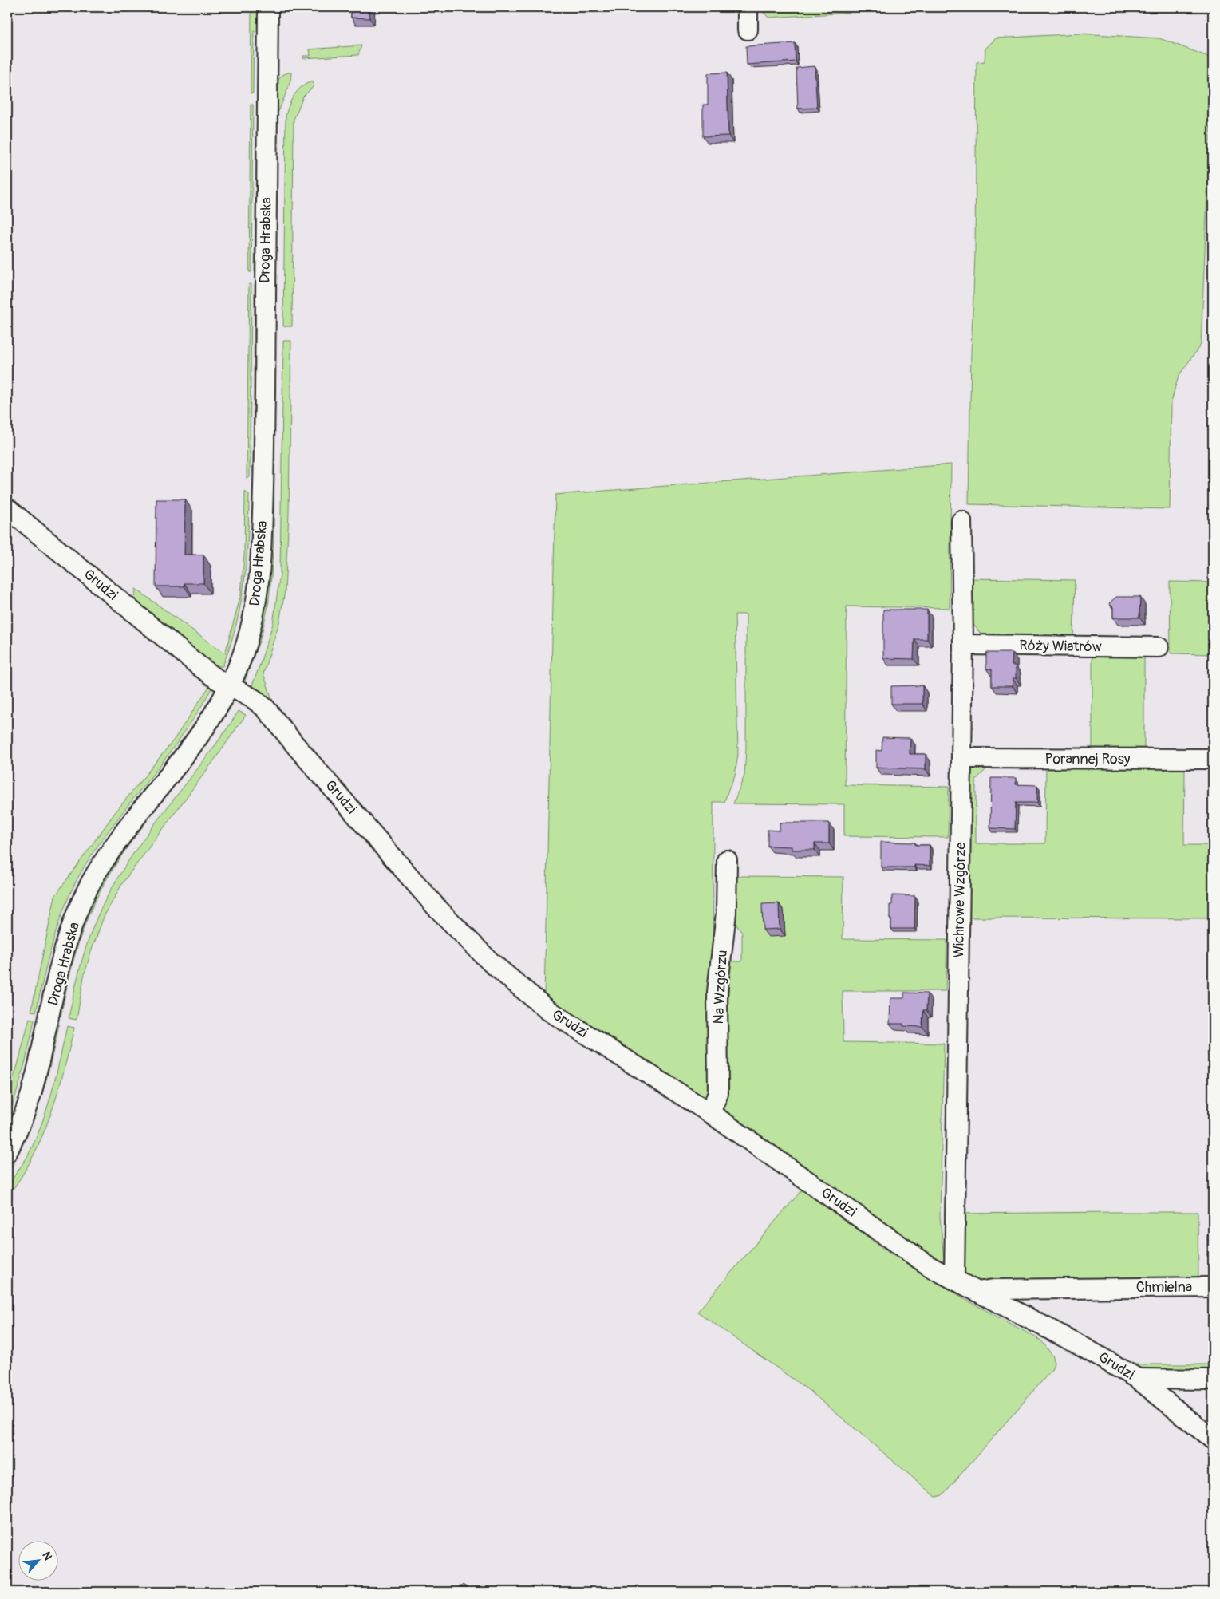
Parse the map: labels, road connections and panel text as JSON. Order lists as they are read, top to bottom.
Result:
{
  "streets": {
    "street": [
      "Droga Hrabska",
      "Grudzi",
      "Róży Wiatrów",
      "Porannej Rosy",
      "Wichrowe Wzgórze",
      "Na Wzgórzu",
      "Chmielna"
    ]
  },
  "crossings": [
    ["Droga Hrabska", "Grudzi"],
    ["Grudzi", "Wichrowe Wzgórze"],
    ["Grudzi", "Na Wzgórzu"],
    ["Grudzi", "Chmielna"],
    ["Róży Wiatrów", "Wichrowe Wzgórze"],
    ["Porannej Rosy", "Wichrowe Wzgórze"]
  ],
  "north": "top right"
}
